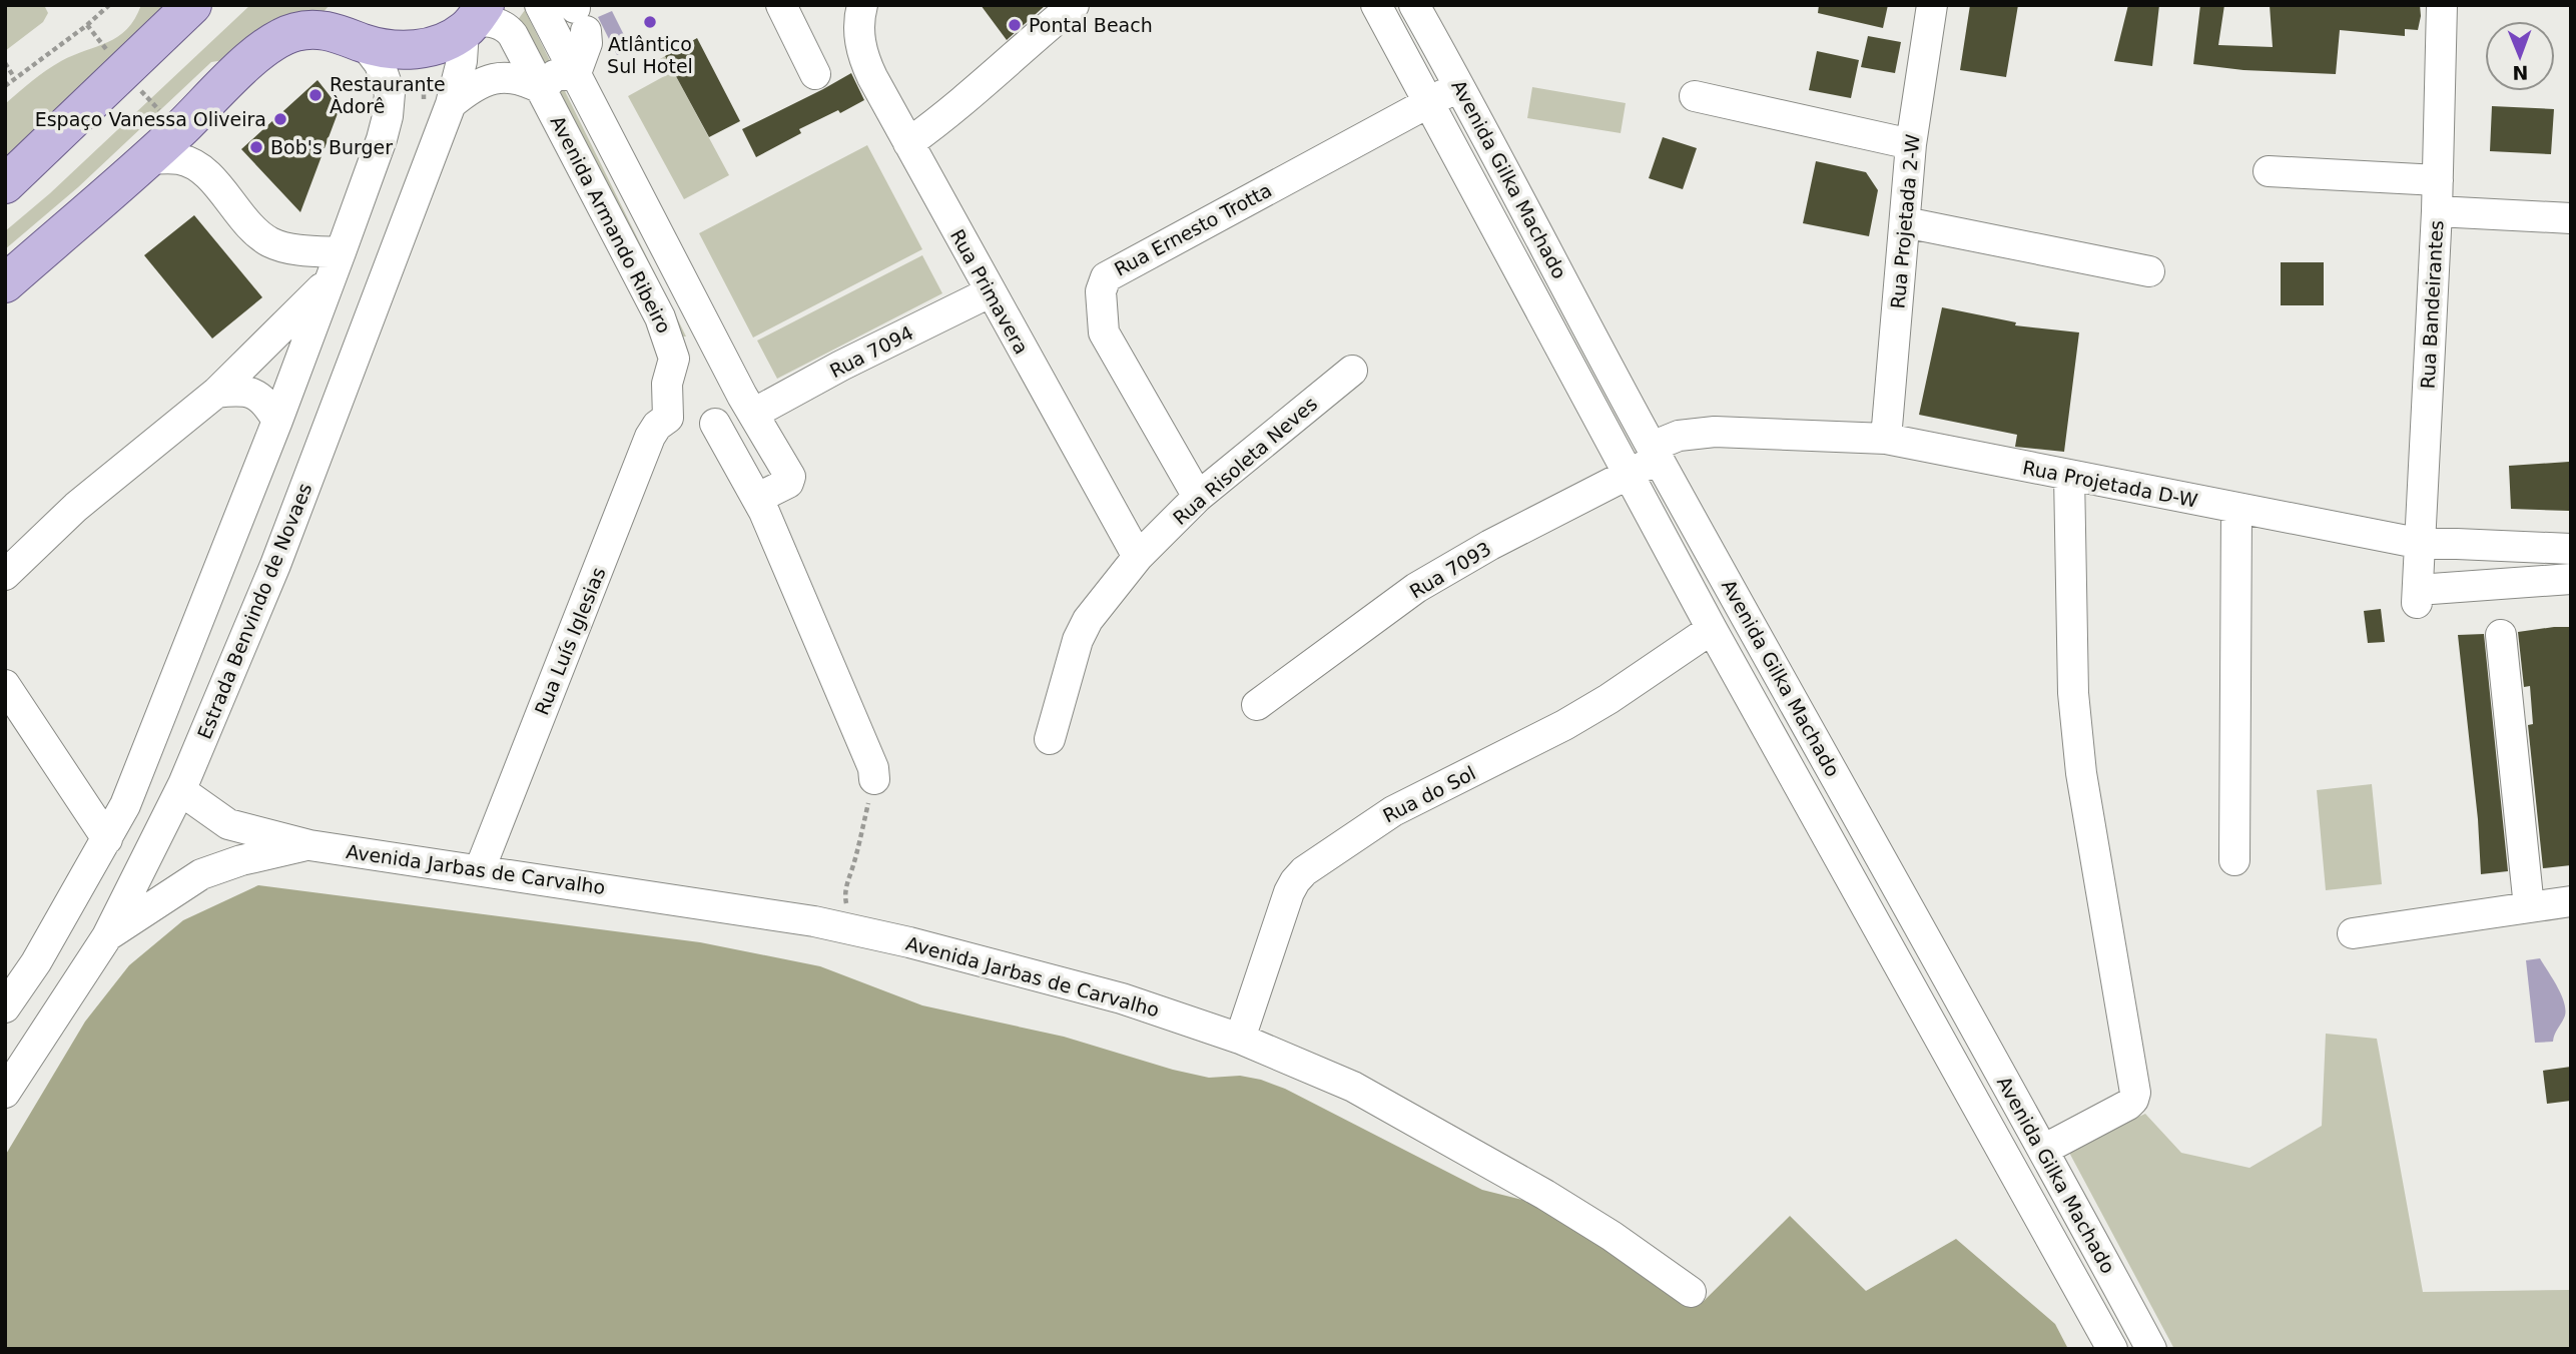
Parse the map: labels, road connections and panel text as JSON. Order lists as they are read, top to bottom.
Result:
{
  "streets": {
    "street": [
      "Avenida Gilka Machado",
      "Rua Projetada 2-W",
      "Avenida Armando Ribeiro",
      "Rua Ernesto Trotta",
      "Rua Primavera",
      "Rua Bandeirantes",
      "Rua 7094",
      "Rua Risoleta Neves",
      "Rua Projetada D-W",
      "Rua 7093",
      "Estrada Benvindo de Novaes",
      "Rua Luís Iglesias",
      "Rua do Sol",
      "Avenida Jarbas de Carvalho"
    ]
  },
  "crossings": [
    ["Avenida Gilka Machado", "Rua Ernesto Trotta"],
    ["Avenida Gilka Machado", "Rua Projetada D-W"],
    ["Avenida Gilka Machado", "Rua 7093"],
    ["Avenida Gilka Machado", "Rua do Sol"],
    ["Rua Projetada 2-W", "Rua Projetada D-W"],
    ["Avenida Armando Ribeiro", "Rua 7094"],
    ["Avenida Armando Ribeiro", "Estrada Benvindo de Novaes"],
    ["Avenida Armando Ribeiro", "Rua Luís Iglesias"],
    ["Rua Ernesto Trotta", "Rua Risoleta Neves"],
    ["Rua Primavera", "Rua 7094"],
    ["Rua Primavera", "Rua Risoleta Neves"],
    ["Rua Bandeirantes", "Rua Projetada D-W"],
    ["Rua 7094", "Rua Luís Iglesias"],
    ["Rua Projetada D-W", "Rua 7093"],
    ["Estrada Benvindo de Novaes", "Avenida Jarbas de Carvalho"],
    ["Rua Luís Iglesias", "Avenida Jarbas de Carvalho"],
    ["Rua do Sol", "Avenida Jarbas de Carvalho"]
  ],
  "places": [
    "Atlântico Sul Hotel",
    "Pontal Beach",
    "Restaurante Àdorê",
    "Espaço Vanessa Oliveira",
    "Bob's Burger"
  ],
  "north": "bottom"
}
